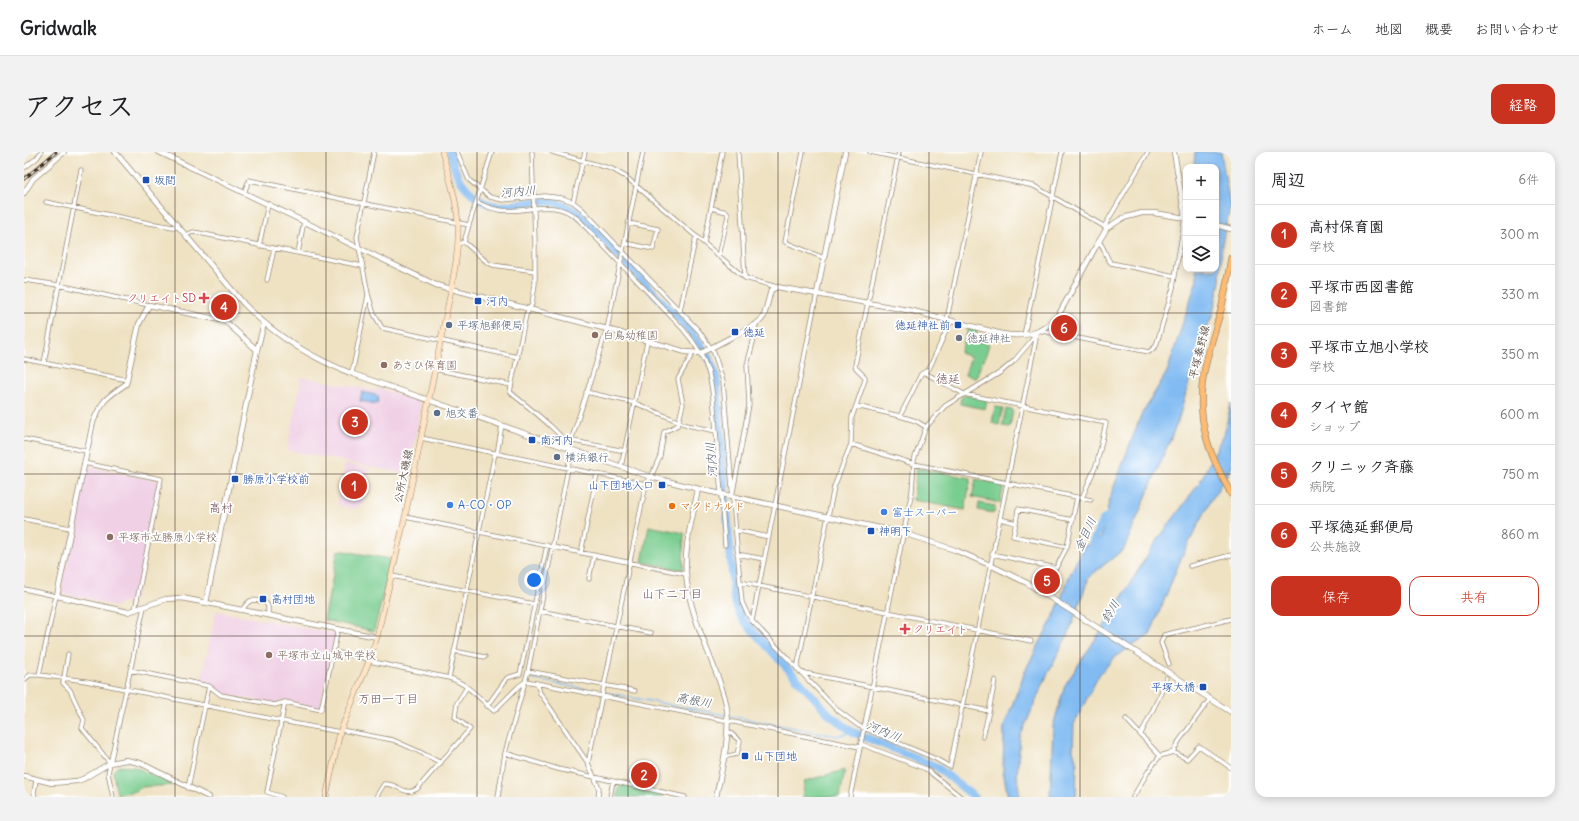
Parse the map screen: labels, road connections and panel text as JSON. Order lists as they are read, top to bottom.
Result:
{
  "streets": {
    "main road": ["平塚秦野線", "公所大磯線"]
  },
  "districts": [
    "徳延",
    "高村",
    "山下二丁目",
    "万田一丁目"
  ],
  "water": [
    "河内川",
    "金目川",
    "鈴川",
    "高根川"
  ],
  "places": {
    "transit": [
      "坂間",
      "河内",
      "徳延神社前",
      "徳延",
      "南河内",
      "勝原小学校前",
      "山下団地入口",
      "神明下",
      "高村団地",
      "平塚大橋",
      "山下団地"
    ],
    "health": ["クリエイトSD", "クリエイト"],
    "other": [
      "平塚旭郵便局",
      "白鳥幼稚園",
      "徳延神社",
      "あさひ保育園",
      "旭交番",
      "横浜銀行",
      "A-CO・OP",
      "マクドナルド",
      "富士スーパー",
      "平塚市立勝原小学校",
      "平塚市立山城中学校"
    ]
  },
  "page": {
    "header": "Gridwalk",
    "nav": [
      "ホーム",
      "地図",
      "概要",
      "お問い合わせ"
    ],
    "title": "アクセス",
    "buttons": [
      "経路",
      ["保存", "共有"]
    ],
    "heading": ["周辺", "6件"],
    "map_buttons": ["+", "−"],
    "list": [
      {
        "mark": "1",
        "name": "高村保育園",
        "note": "学校",
        "value": "300 m"
      },
      {
        "mark": "2",
        "name": "平塚市西図書館",
        "note": "図書館",
        "value": "330 m"
      },
      {
        "mark": "3",
        "name": "平塚市立旭小学校",
        "note": "学校",
        "value": "350 m"
      },
      {
        "mark": "4",
        "name": "タイヤ館",
        "note": "ショップ",
        "value": "600 m"
      },
      {
        "mark": "5",
        "name": "クリニック斉藤",
        "note": "病院",
        "value": "750 m"
      },
      {
        "mark": "6",
        "name": "平塚徳延郵便局",
        "note": "公共施設",
        "value": "860 m"
      }
    ],
    "pins": [
      "4",
      "6",
      "3",
      "1",
      "5",
      "2"
    ]
  }
}
